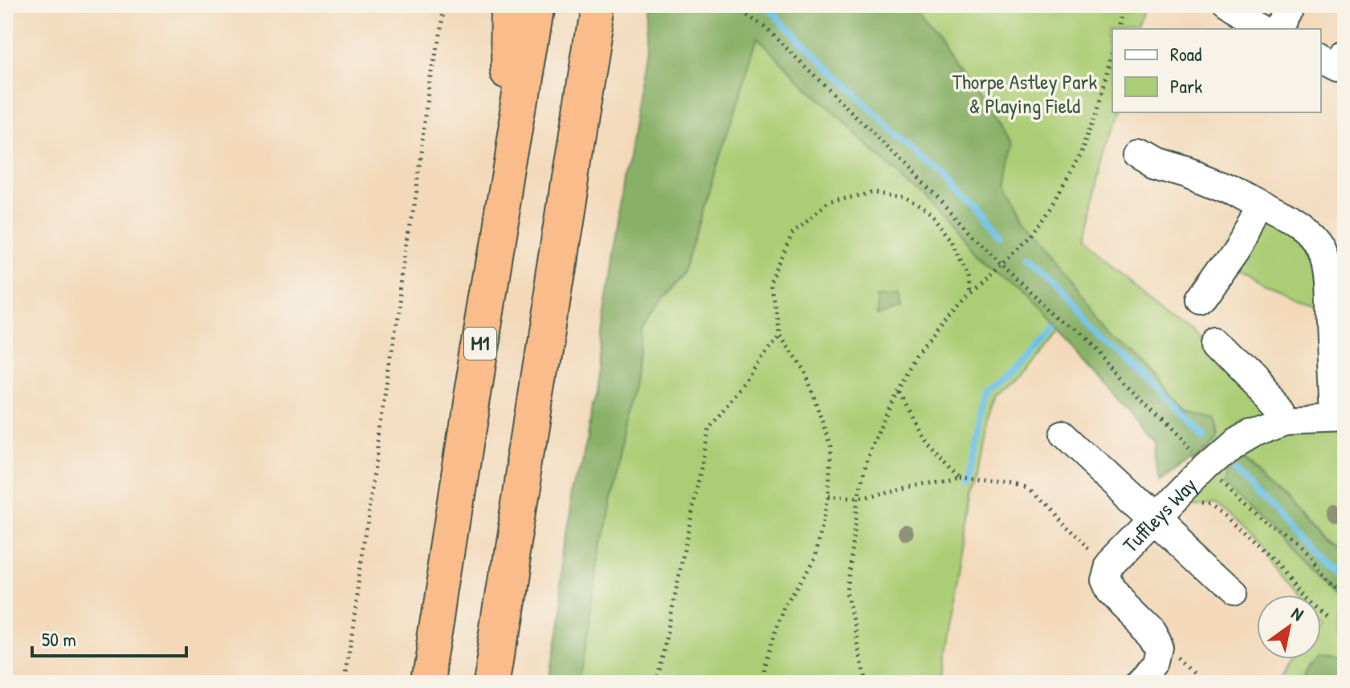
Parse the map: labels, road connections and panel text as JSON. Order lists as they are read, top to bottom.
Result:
{
  "streets": {
    "highway": ["M1"],
    "street": ["Tuffleys Way"]
  },
  "parks": ["Thorpe Astley Park & Playing Field"],
  "legend": ["Road", "Park"],
  "scale_bar": "50 m",
  "north": "top right"
}
